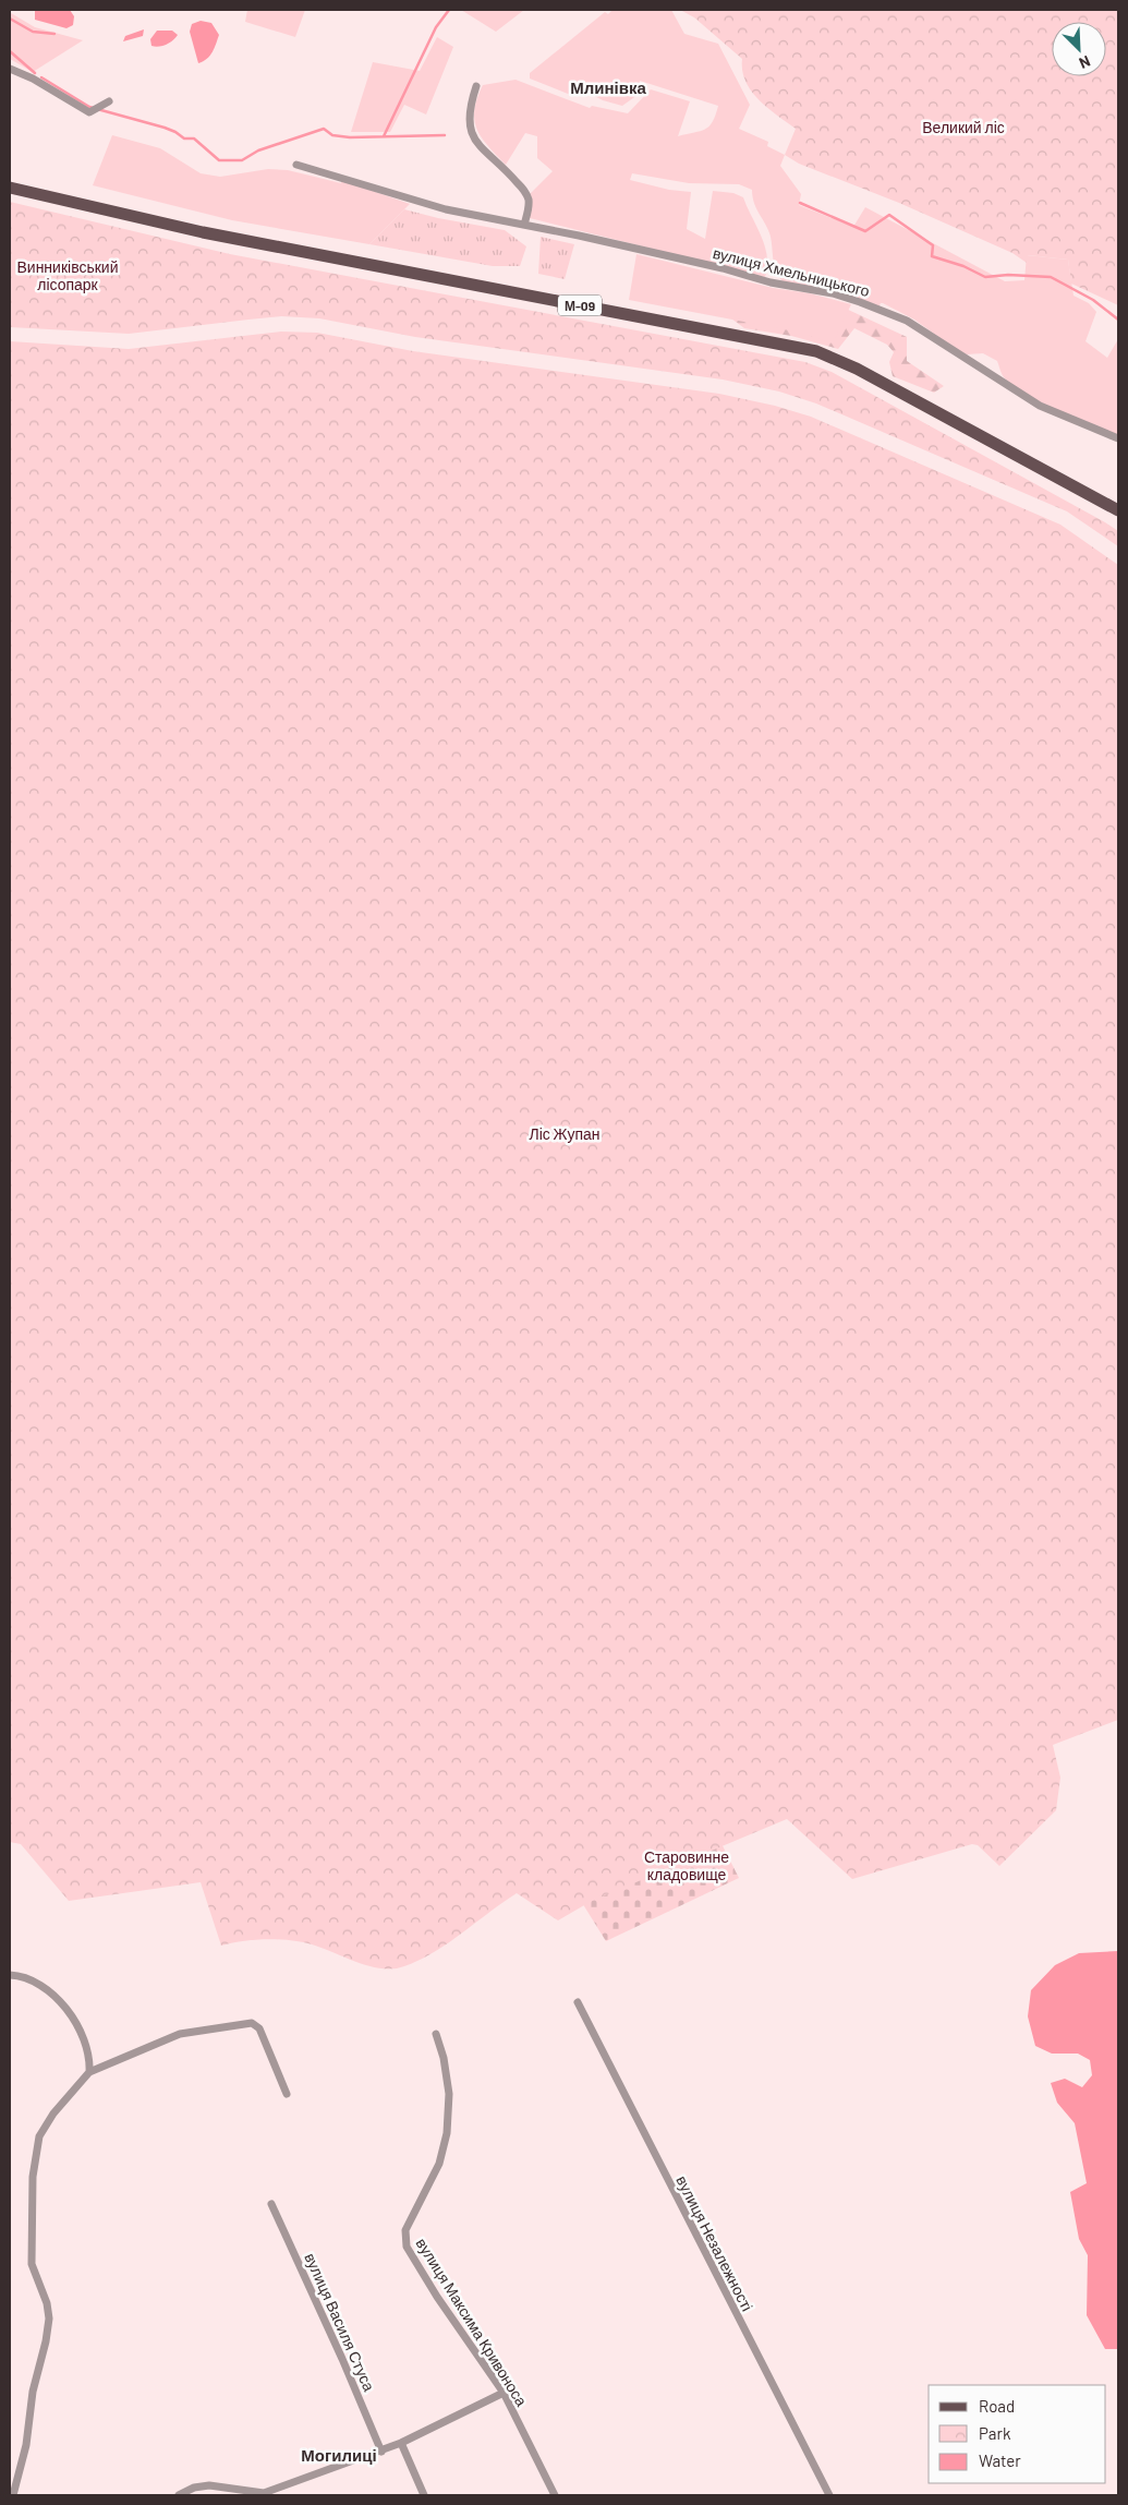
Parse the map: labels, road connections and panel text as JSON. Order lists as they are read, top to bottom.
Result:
{
  "streets": {
    "main road": ["М-09"],
    "street": [
      "вулиця Хмельницького",
      "вулиця Незалежності",
      "вулиця Василя Стуса",
      "вулиця Максима Кривоноса"
    ]
  },
  "districts": ["Млинівка", "Могилиці"],
  "parks": [
    "Великий ліс",
    "Винниківський лісопарк",
    "Ліс Жупан",
    "Старовинне кладовище"
  ],
  "legend": ["Road", "Park", "Water"],
  "north": "bottom right"
}
